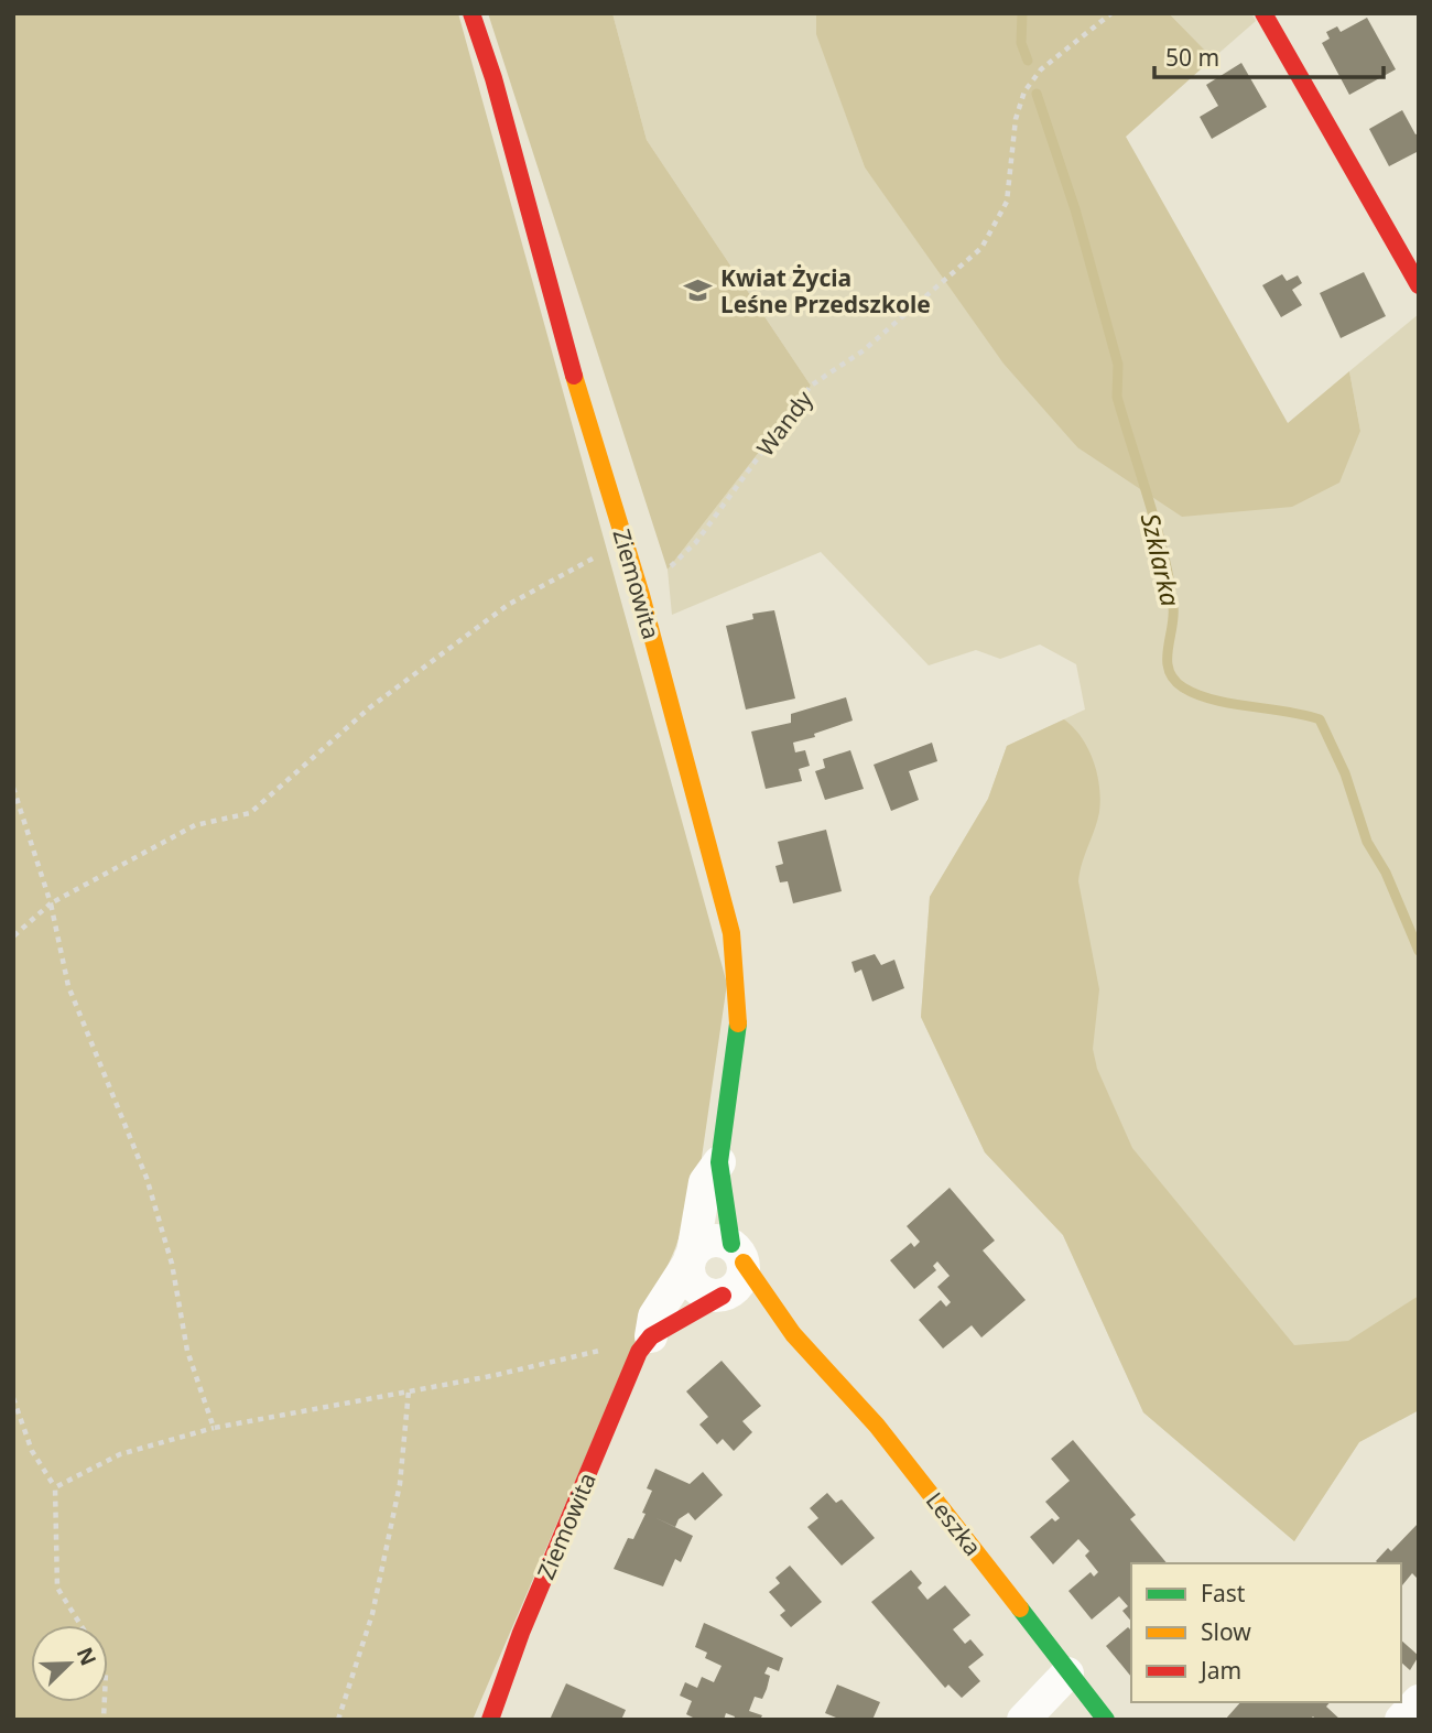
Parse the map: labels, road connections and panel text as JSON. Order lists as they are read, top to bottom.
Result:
{
  "streets": {
    "street": ["Ziemowita", "Leszka"],
    "path": ["Wandy"]
  },
  "crossings": [
    ["Wandy", "Ziemowita"],
    ["Ziemowita", "Leszka"]
  ],
  "water": ["Szklarka"],
  "places": {
    "school or university": ["Kwiat Życia Leśne Przedszkole"]
  },
  "legend": ["Fast", "Slow", "Jam"],
  "scale_bar": "50 m",
  "north": "top right"
}
